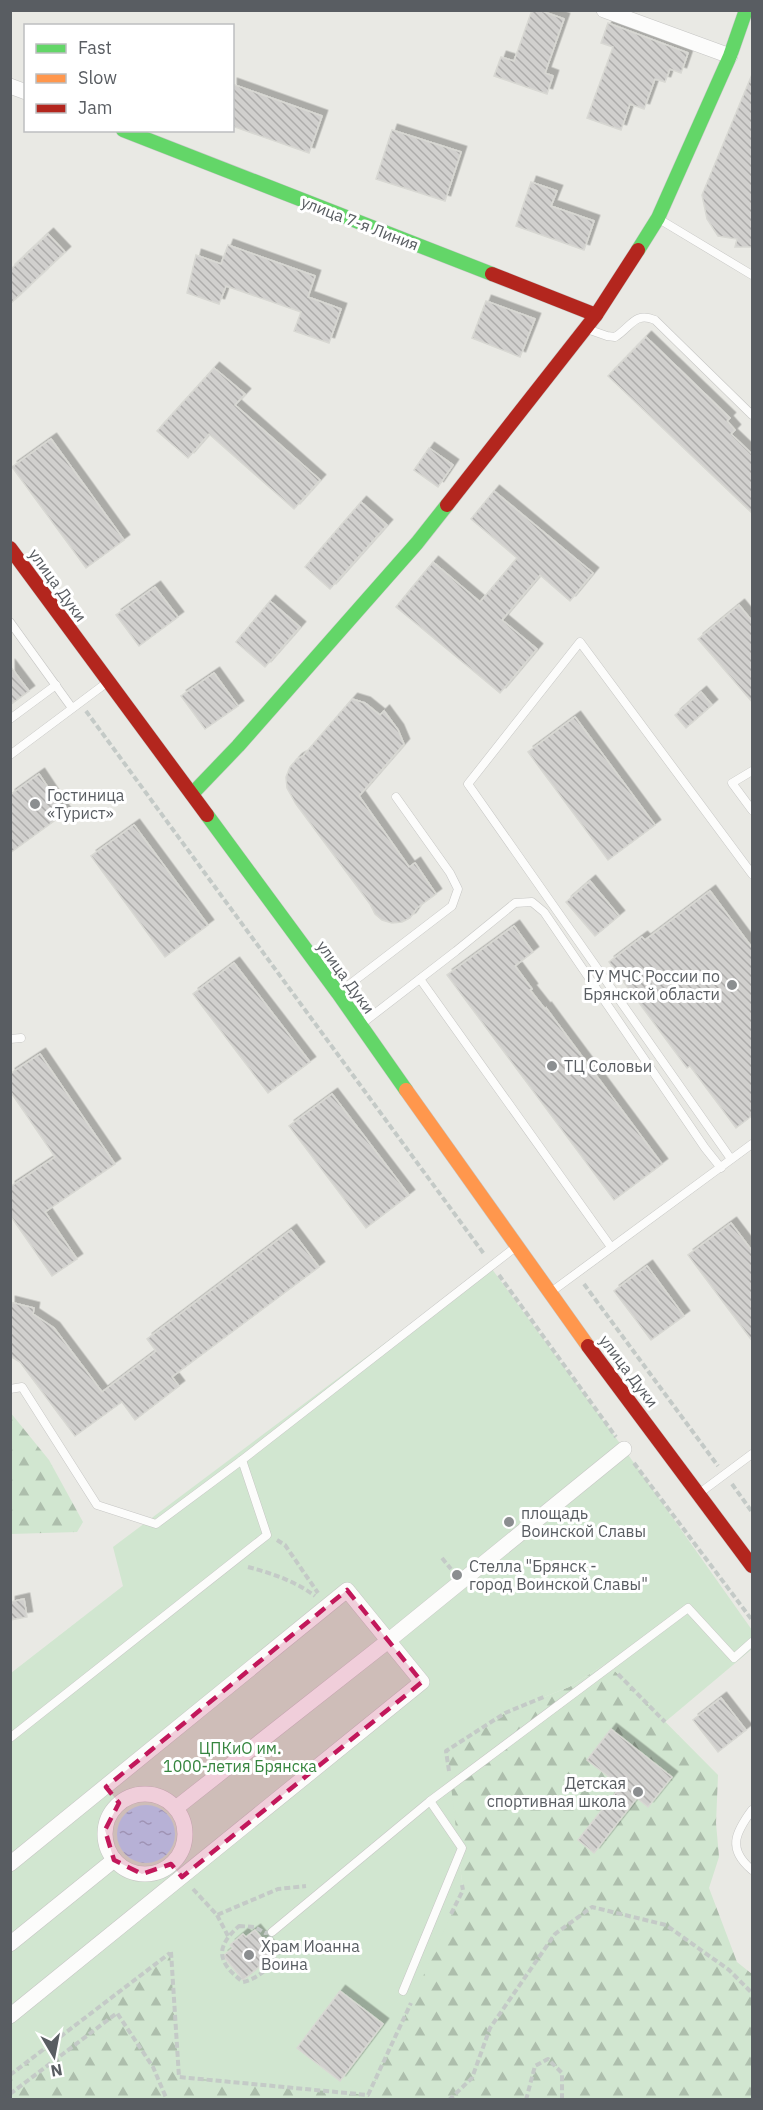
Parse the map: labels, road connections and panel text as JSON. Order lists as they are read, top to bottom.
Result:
{
  "streets": {
    "street": ["улица 7-я Линия", "улица Дуки"]
  },
  "parks": ["ЦПКиО им. 1000-летия Брянска"],
  "places": [
    "Гостиница «Турист»",
    "ГУ МЧС России по Брянской области",
    "ТЦ Соловьи",
    "площадь Воинской Славы",
    "Стелла \"Брянск - город Воинской Славы\"",
    "Детская спортивная школа",
    "Храм Иоанна Воина"
  ],
  "legend": ["Fast", "Slow", "Jam"],
  "north": "bottom"
}
